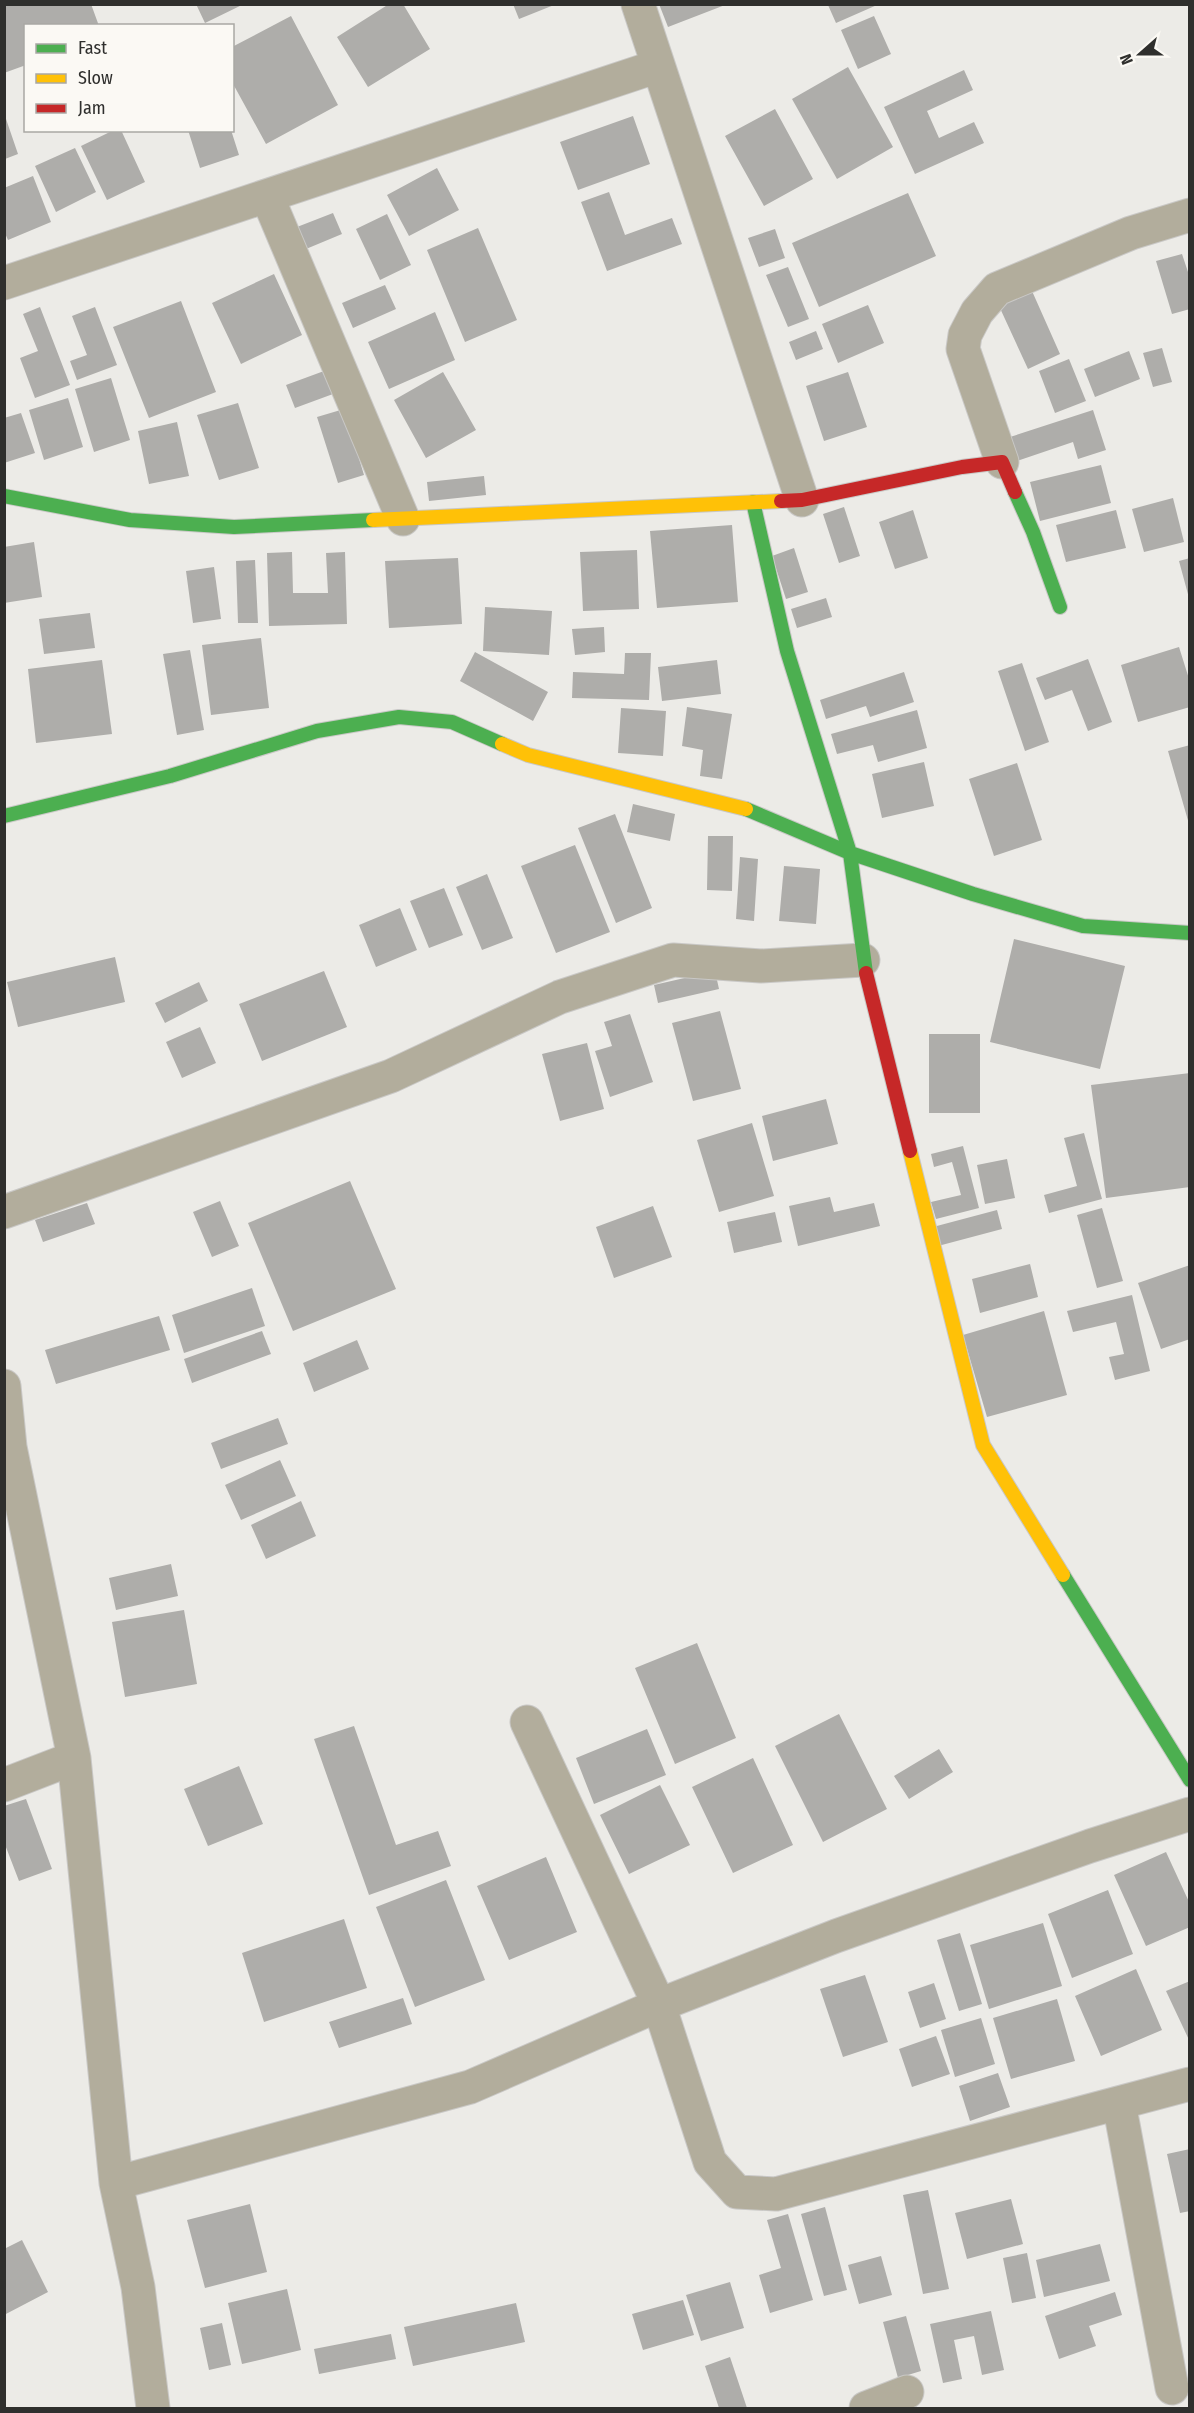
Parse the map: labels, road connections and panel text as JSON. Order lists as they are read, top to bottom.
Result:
{
  "legend": ["Fast", "Slow", "Jam"],
  "north": "left"
}
